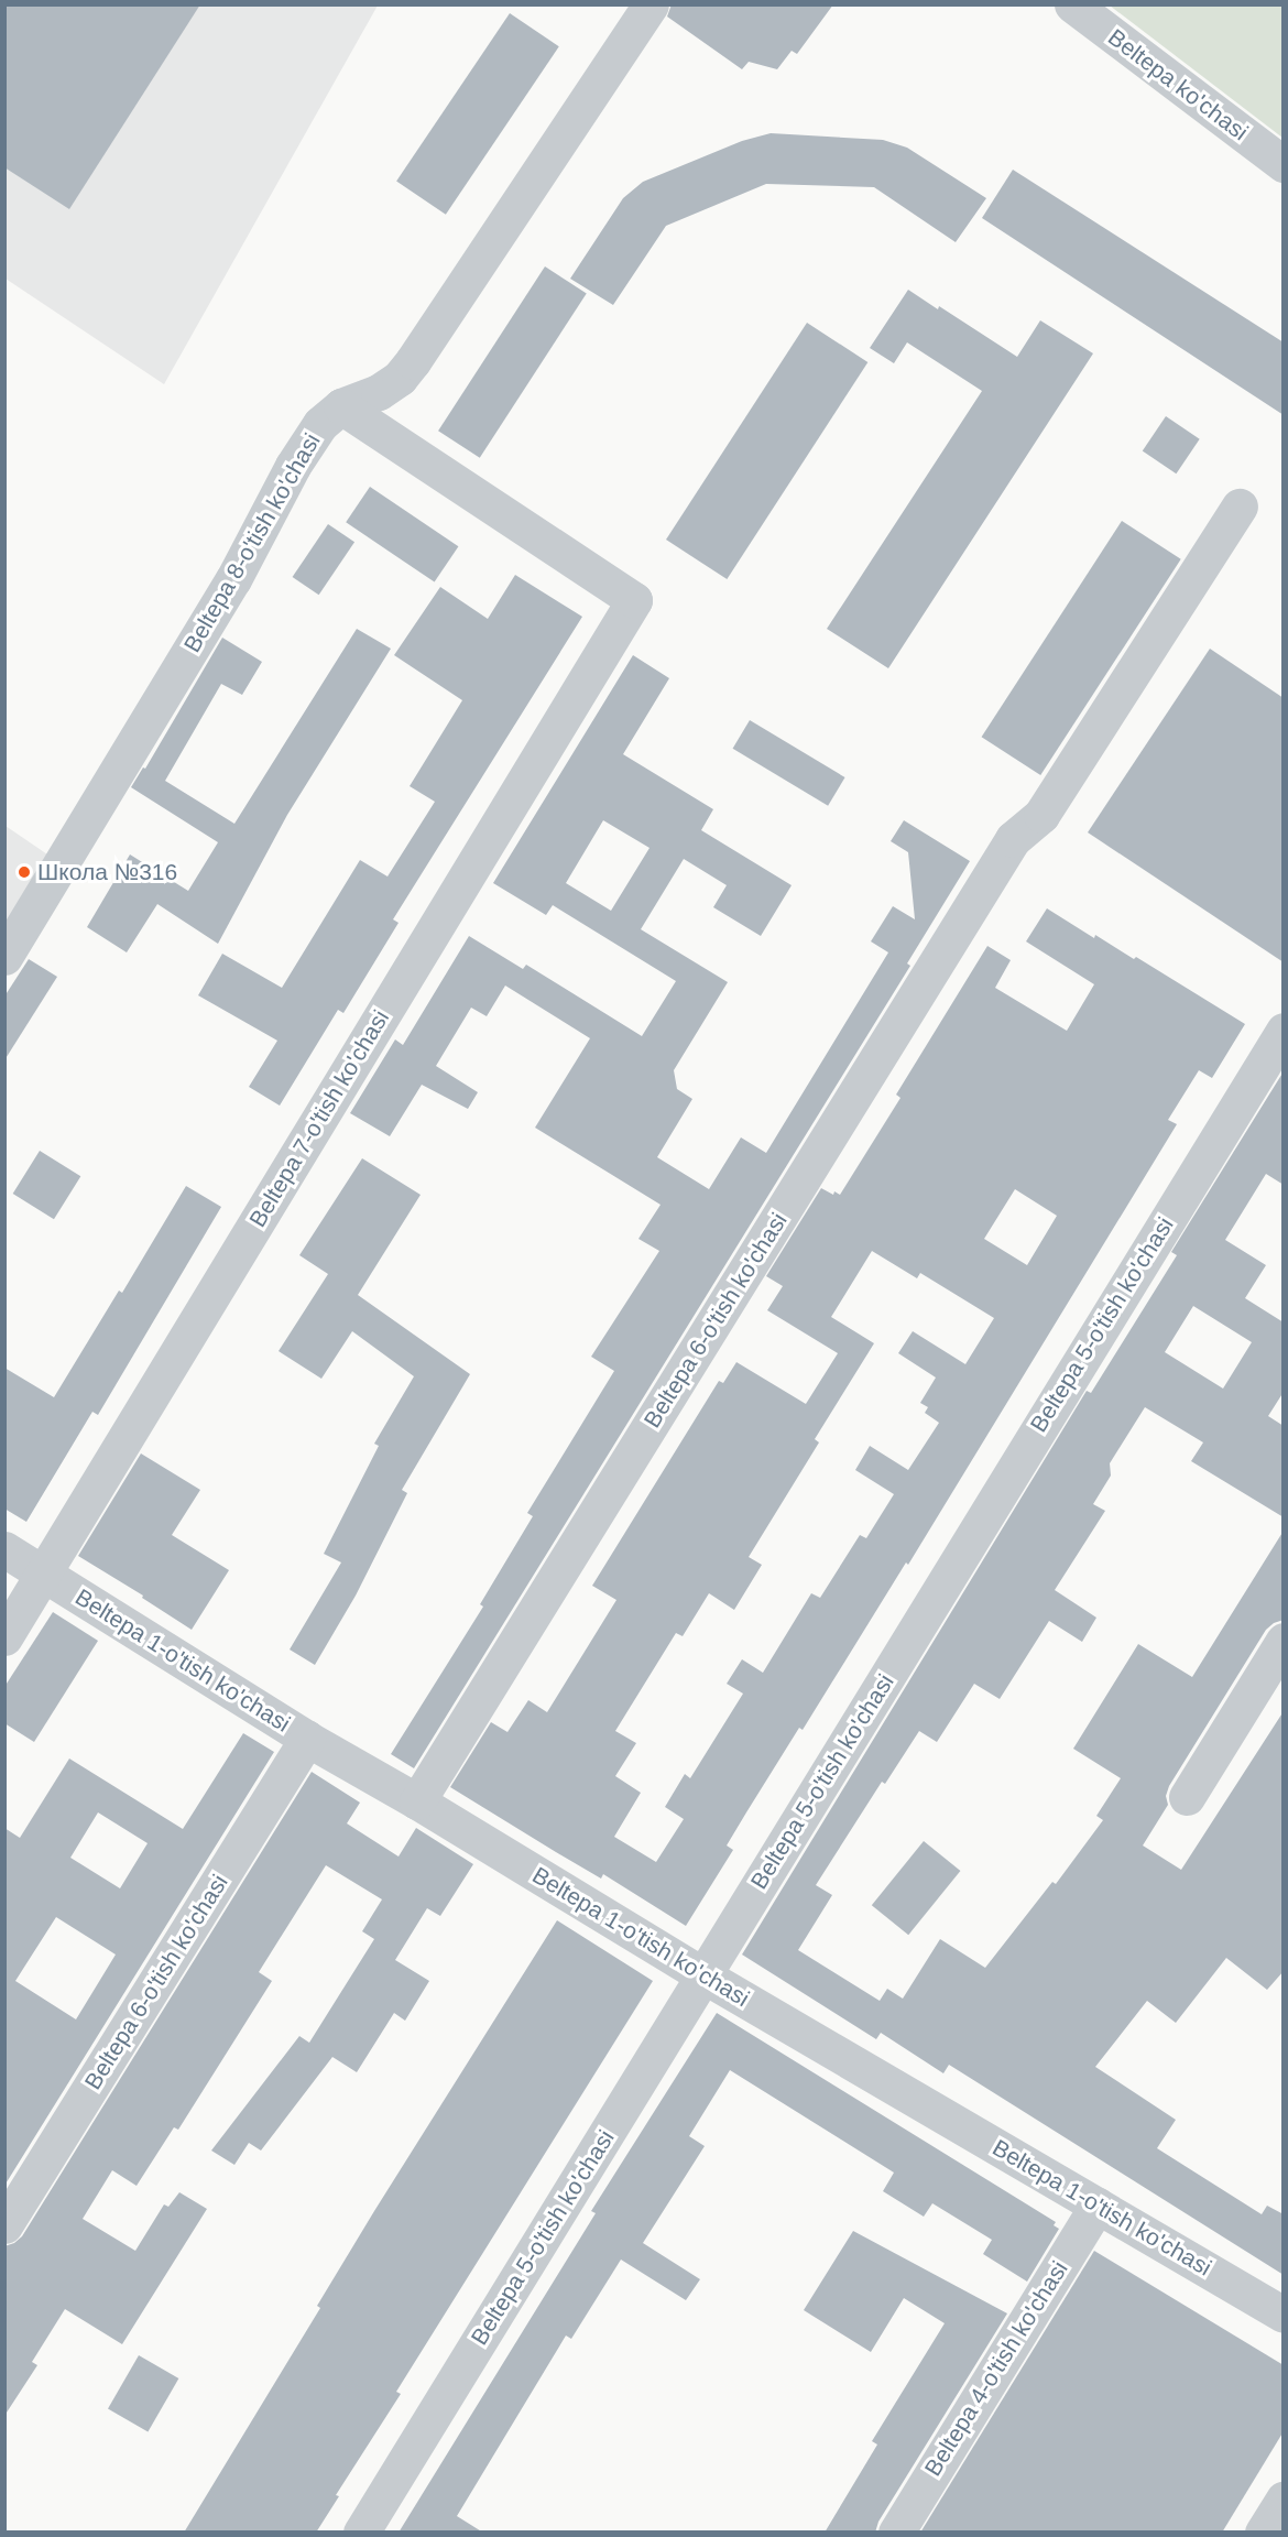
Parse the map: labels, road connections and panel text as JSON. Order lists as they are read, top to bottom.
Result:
{
  "streets": {
    "street": [
      "Beltepa ko'chasi",
      "Beltepa 8-o'tish ko'chasi",
      "Beltepa 7-o'tish ko'chasi",
      "Beltepa 6-o'tish ko'chasi",
      "Beltepa 5-o'tish ko'chasi",
      "Beltepa 1-o'tish ko'chasi",
      "Beltepa 4-o'tish ko'chasi"
    ]
  },
  "crossings": [
    ["Beltepa 8-o'tish ko'chasi", "Beltepa 7-o'tish ko'chasi"],
    ["Beltepa 7-o'tish ko'chasi", "Beltepa 1-o'tish ko'chasi"],
    ["Beltepa 6-o'tish ko'chasi", "Beltepa 1-o'tish ko'chasi"],
    ["Beltepa 5-o'tish ko'chasi", "Beltepa 1-o'tish ko'chasi"],
    ["Beltepa 1-o'tish ko'chasi", "Beltepa 4-o'tish ko'chasi"]
  ],
  "places": ["Школа №316"]
}
